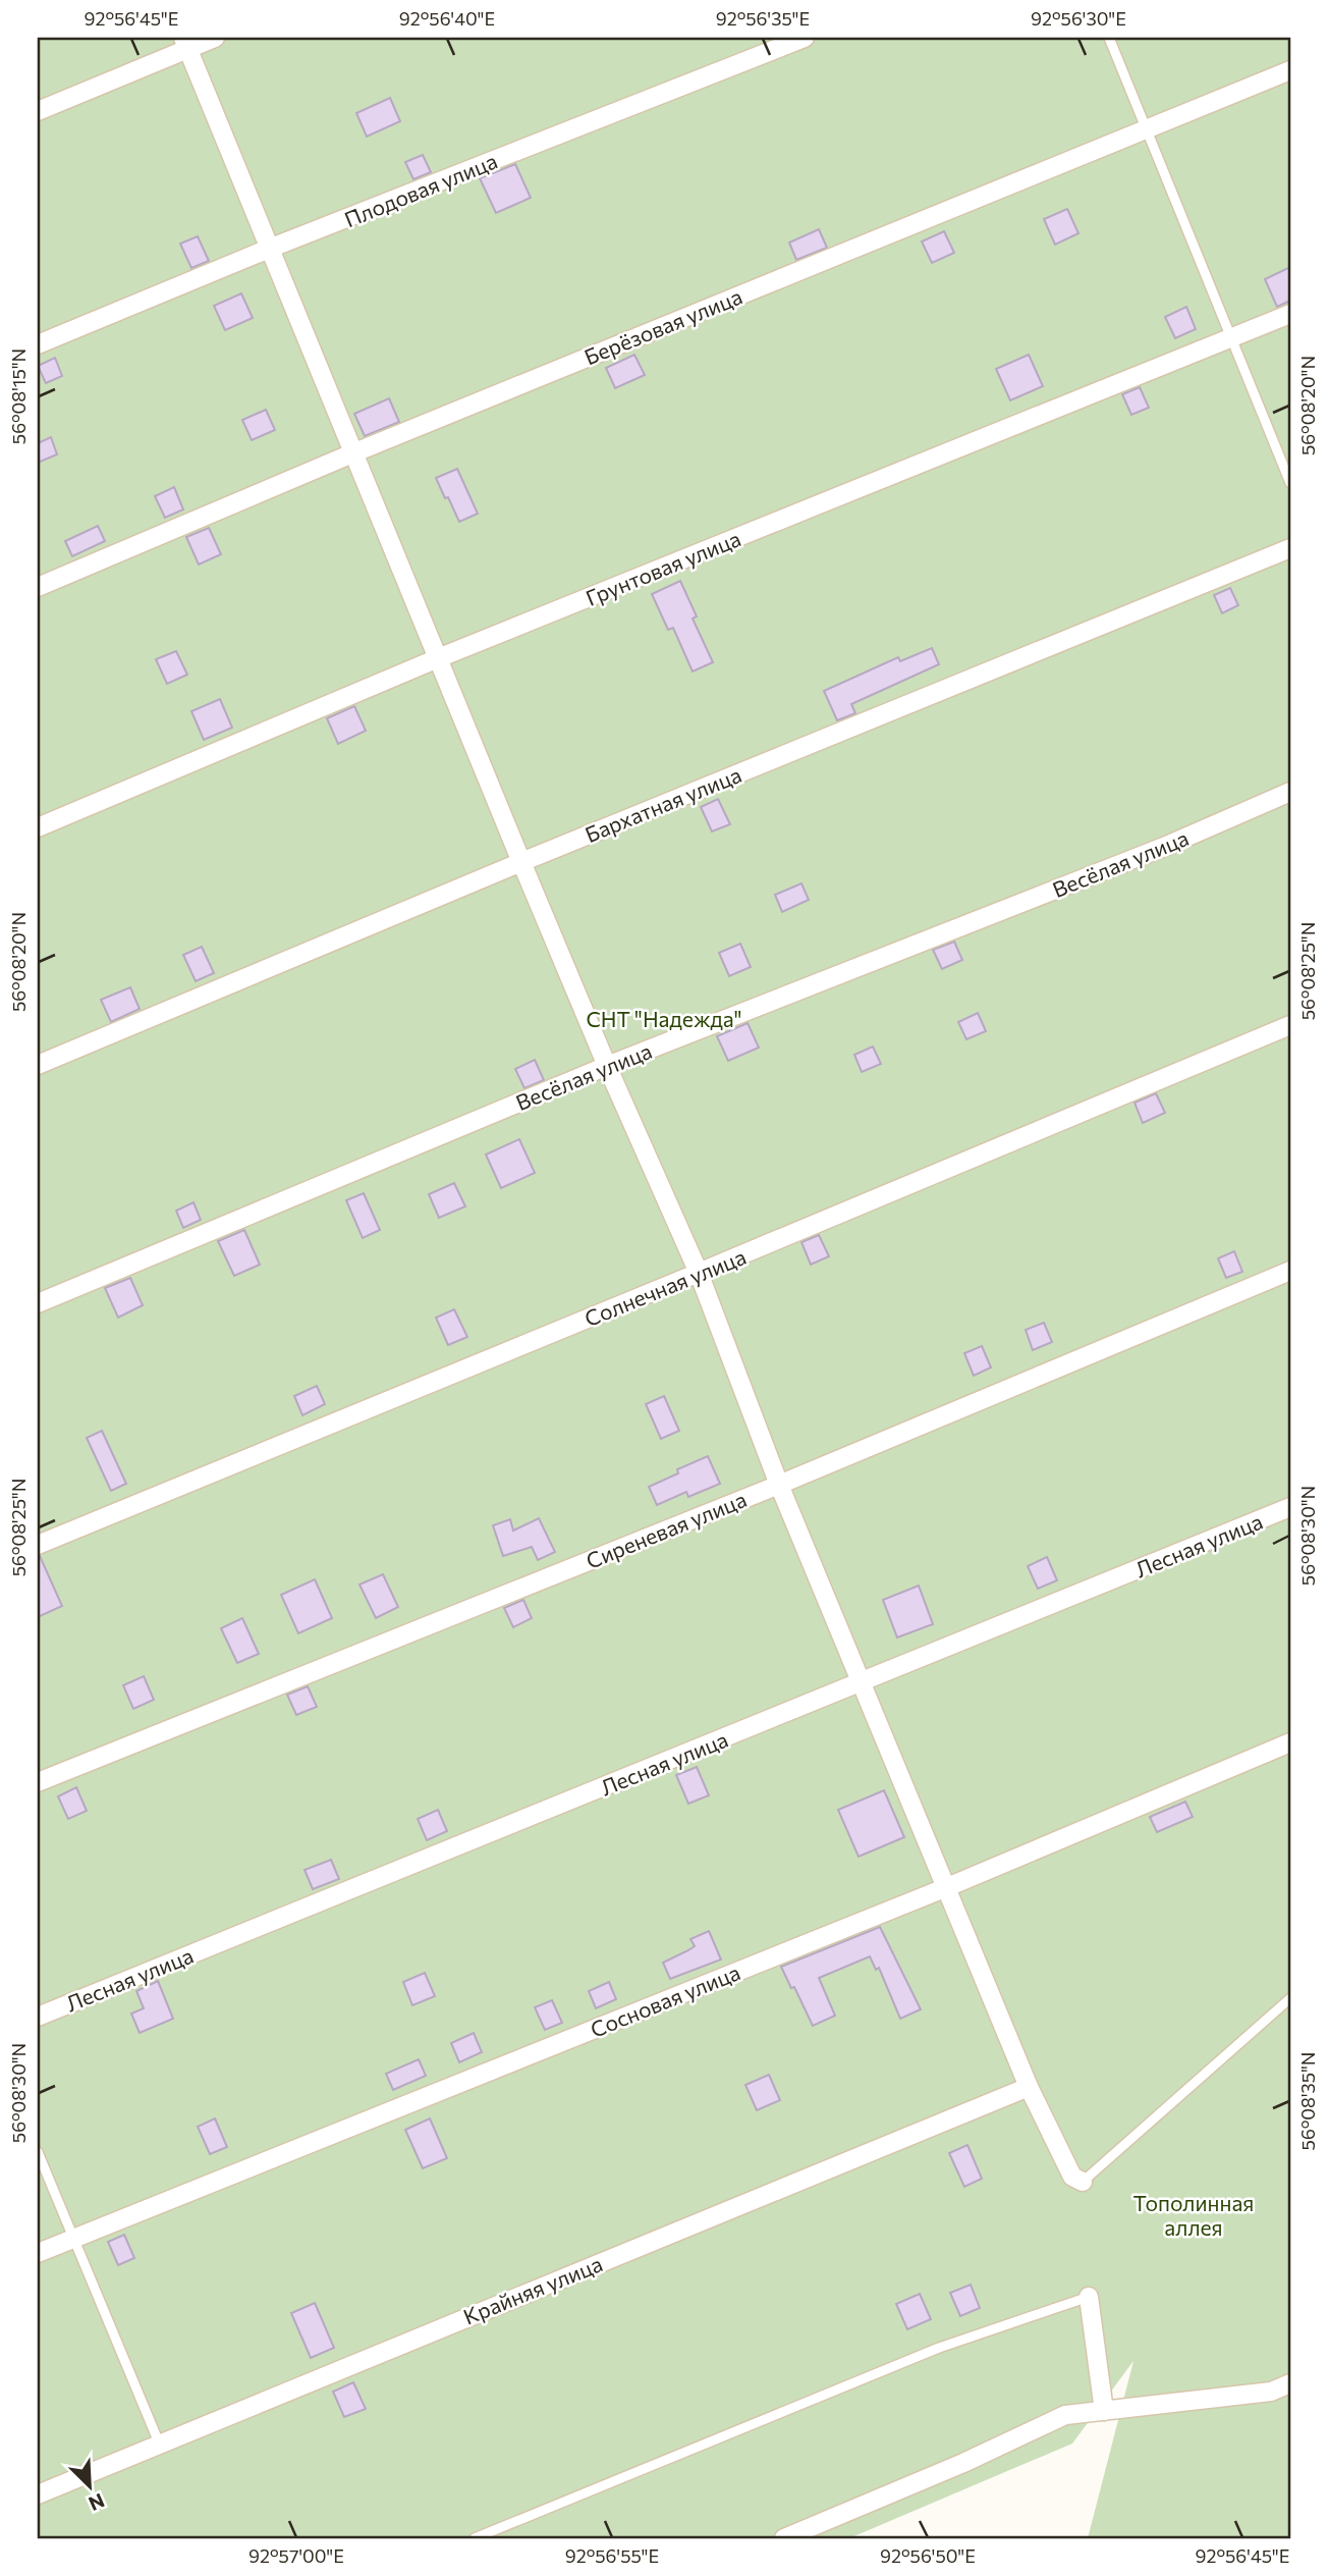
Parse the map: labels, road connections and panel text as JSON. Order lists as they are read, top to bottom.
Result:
{
  "streets": {
    "street": [
      "Плодовая улица",
      "Берёзовая улица",
      "Грунтовая улица",
      "Бархатная улица",
      "Весёлая улица",
      "Солнечная улица",
      "Сиреневая улица",
      "Лесная улица",
      "Сосновая улица",
      "Крайняя улица"
    ]
  },
  "parks": ["СНТ \"Надежда\"", "Тополинная аллея"],
  "north": "bottom right",
  "coordinates": [
    "92°56'45\"E",
    "92°56'40\"E",
    "92°56'35\"E",
    "92°56'30\"E",
    "56°08'15\"N",
    "56°08'20\"N",
    "56°08'25\"N",
    "56°08'30\"N",
    "56°08'35\"N",
    "92°57'00\"E",
    "92°56'55\"E",
    "92°56'50\"E"
  ]
}
